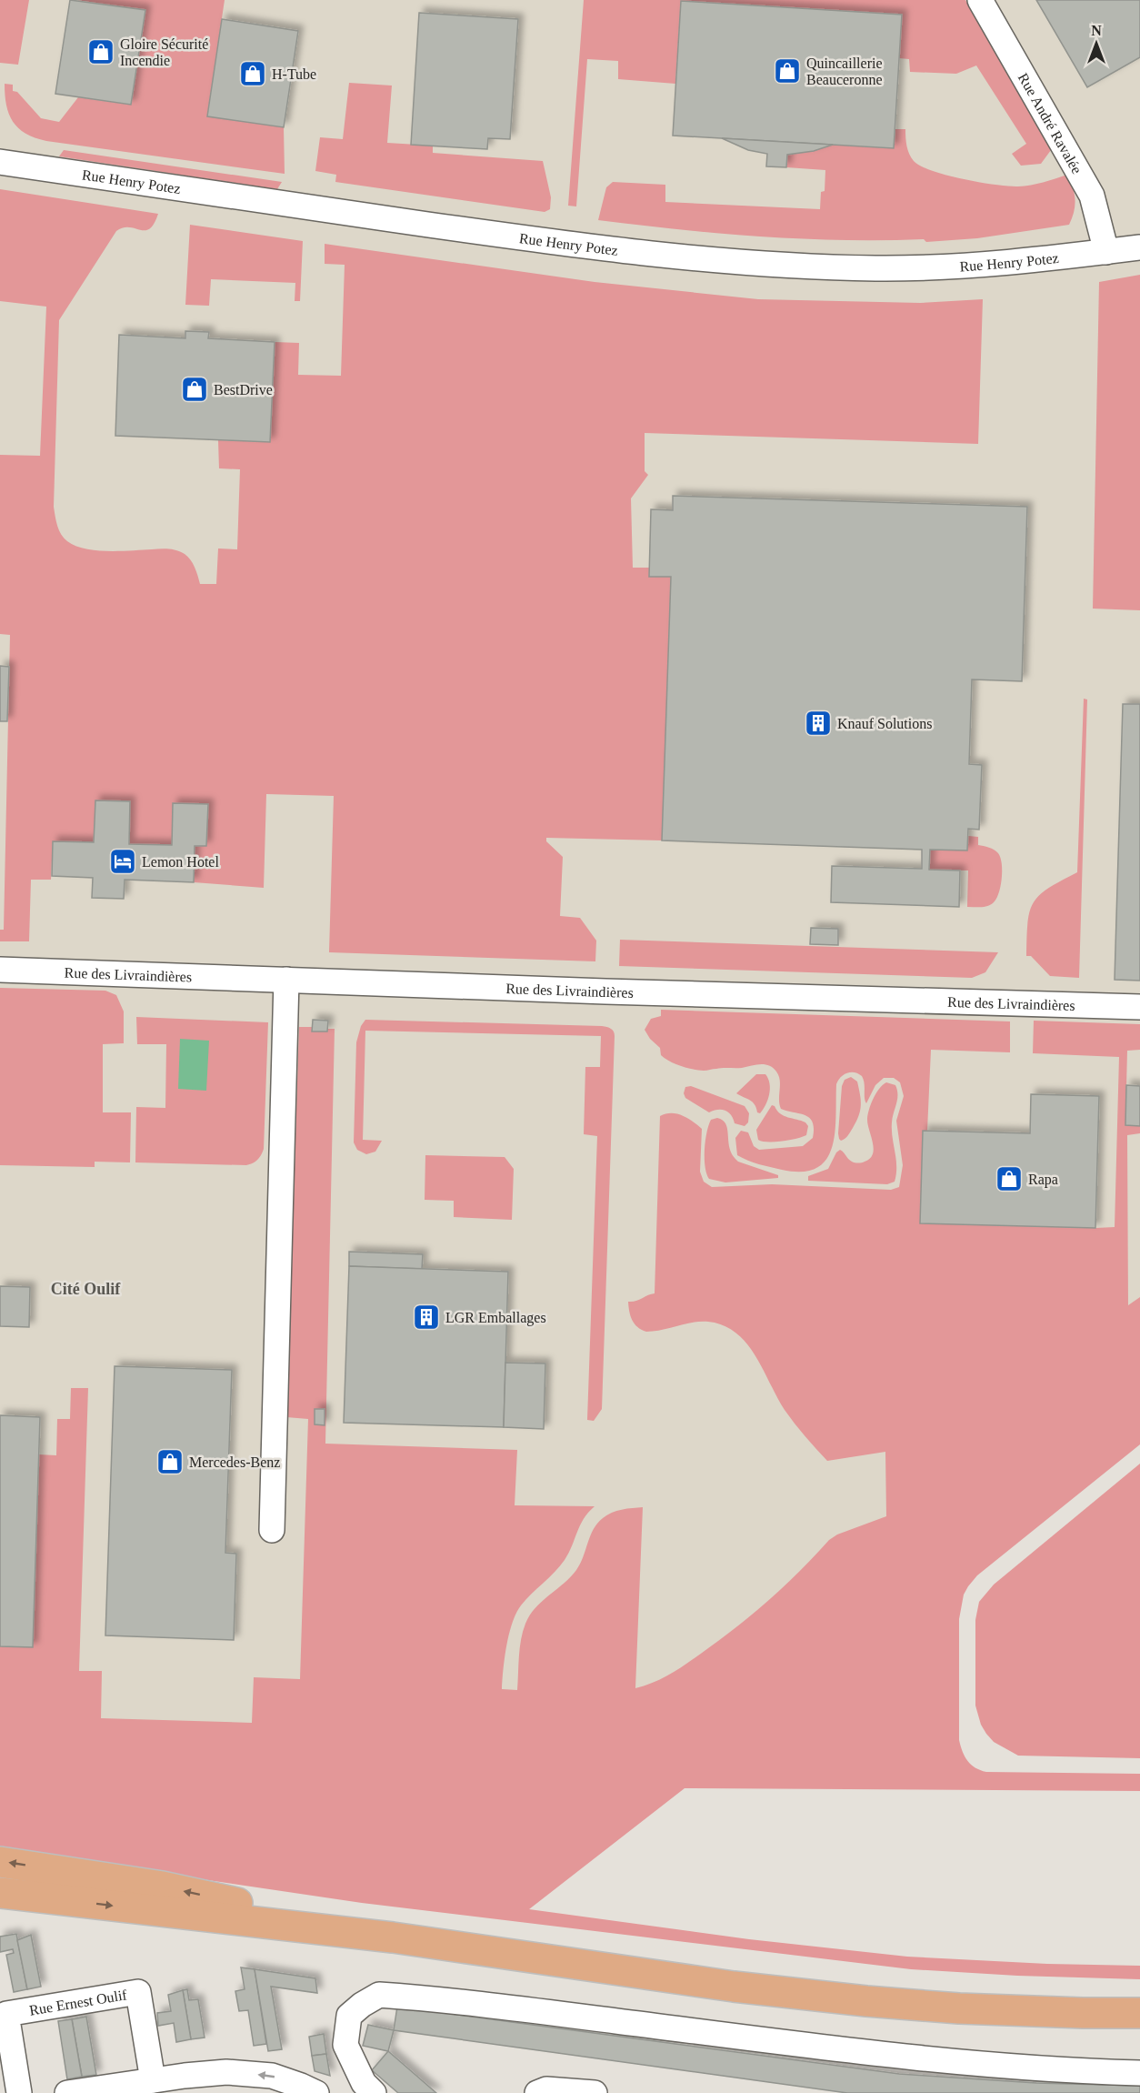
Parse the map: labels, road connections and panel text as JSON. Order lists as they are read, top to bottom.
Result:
{
  "streets": {
    "street": [
      "Rue André Ravalée",
      "Rue Henry Potez",
      "Rue des Livraindières",
      "Rue Ernest Oulif"
    ]
  },
  "crossings": [
    ["Rue André Ravalée", "Rue Henry Potez"]
  ],
  "districts": ["Cité Oulif"],
  "places": {
    "shop": [
      "Gloire Sécurité Incendie",
      "Quincaillerie Beauceronne",
      "H-Tube",
      "BestDrive",
      "Rapa",
      "Mercedes-Benz"
    ],
    "building": ["Knauf Solutions", "LGR Emballages"],
    "hotel": ["Lemon Hotel"]
  },
  "north": "top"
}
